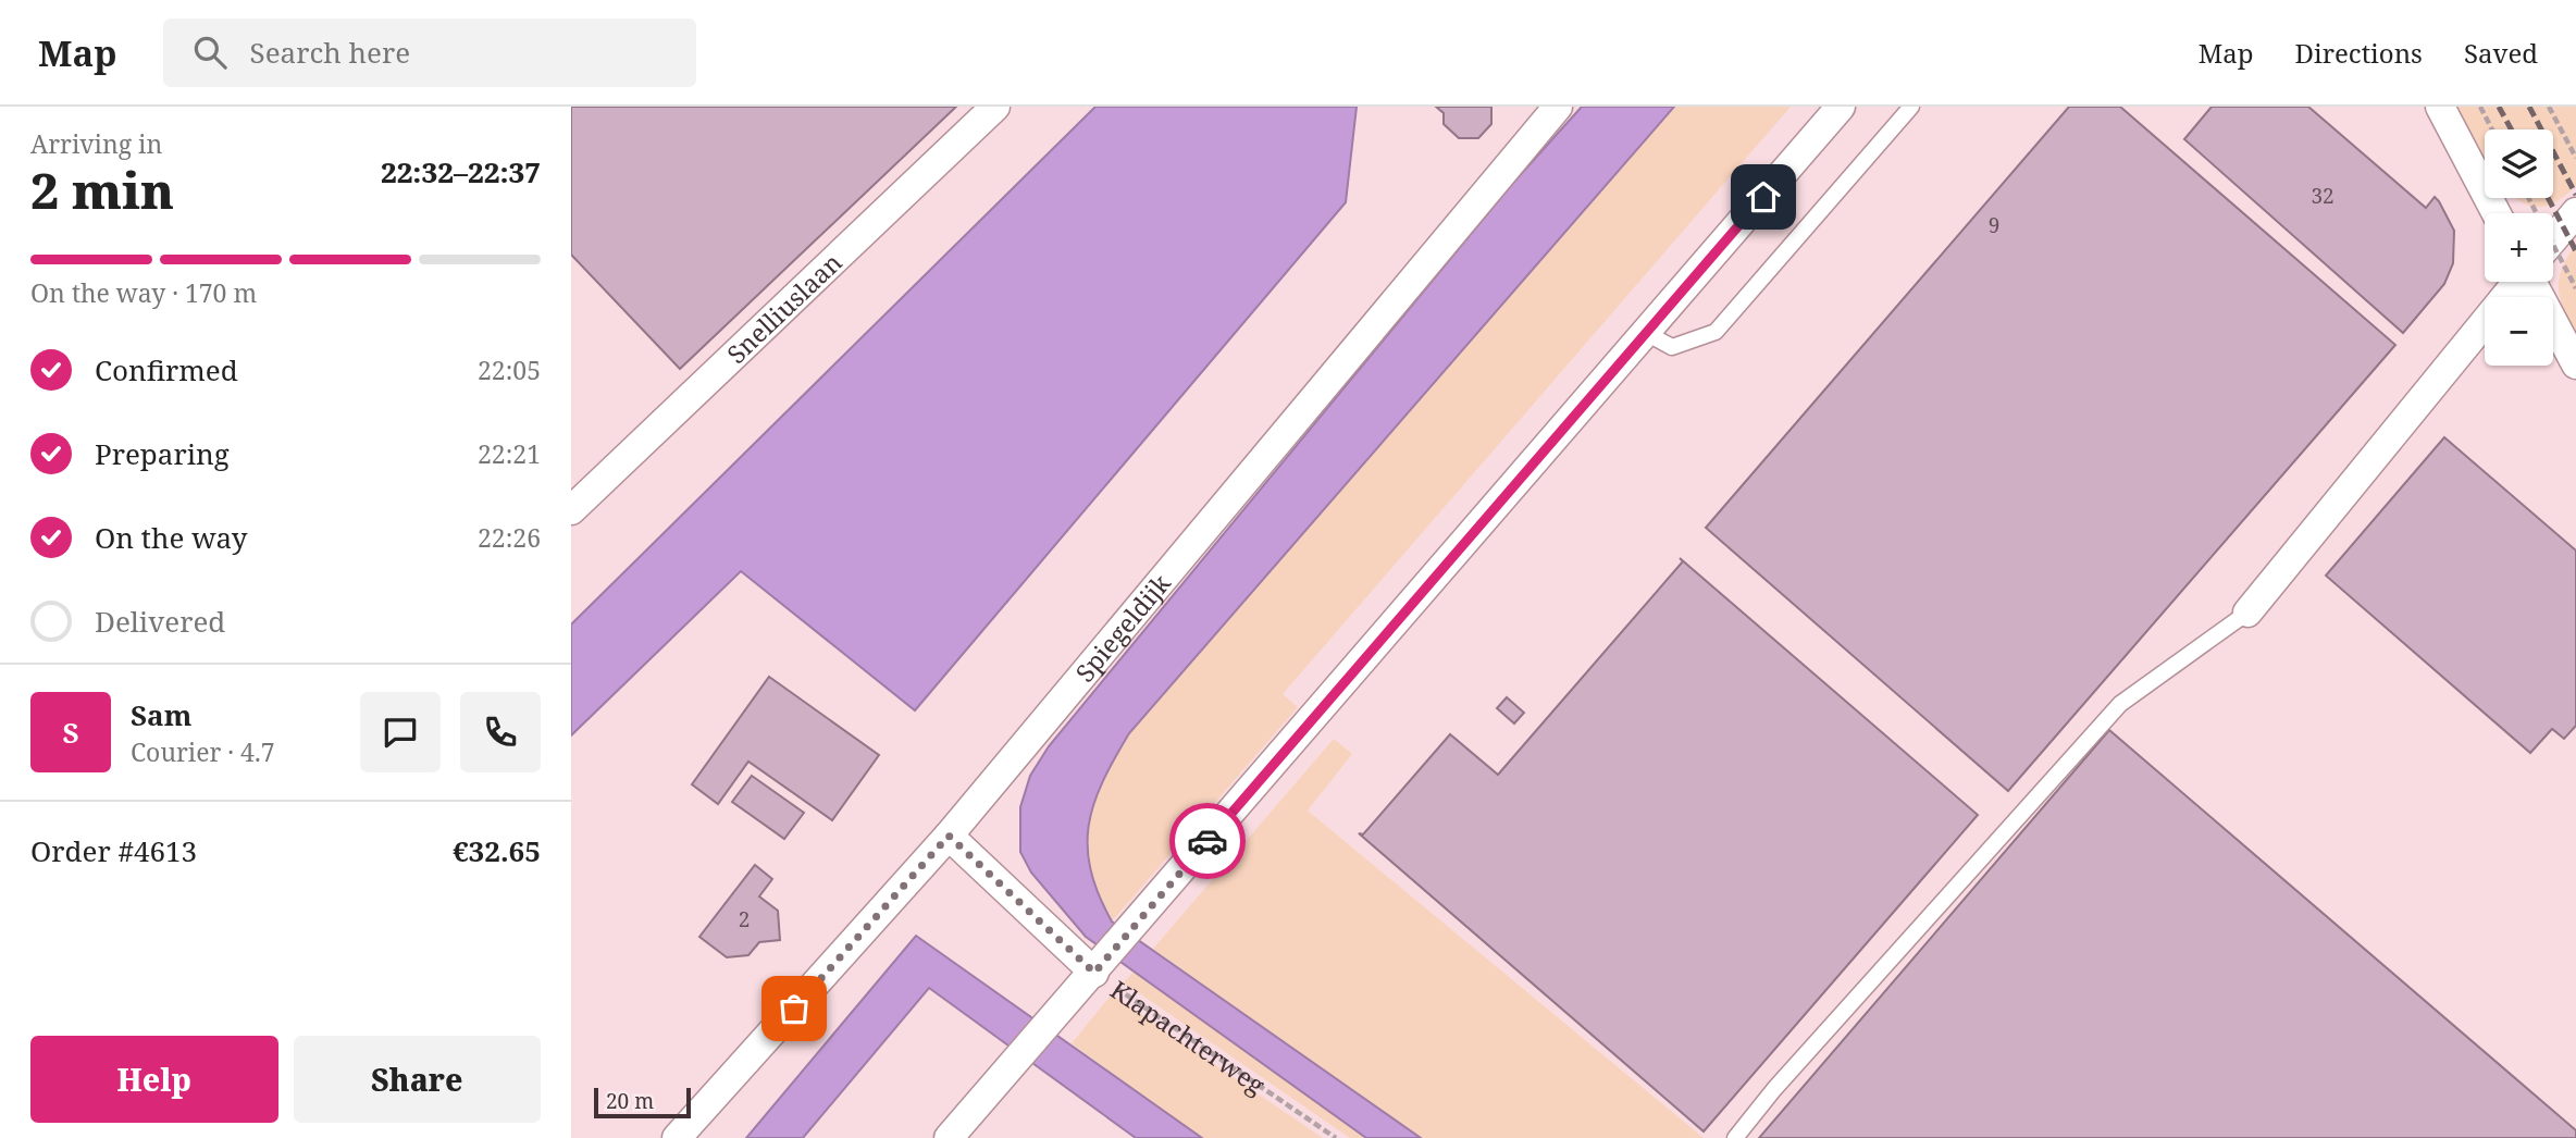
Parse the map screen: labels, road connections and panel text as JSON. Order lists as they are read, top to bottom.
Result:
{
  "streets": {
    "street": ["Snelliuslaan", "Spiegeldijk", "Klapachterweg"]
  },
  "crossings": [
    ["Spiegeldijk", "Klapachterweg"]
  ],
  "house_numbers": ["32", "9", "2"],
  "scale_bar": "20 m",
  "page": {
    "header": "Map",
    "search": "Search here",
    "nav": ["Map", "Directions", "Saved"],
    "heading": ["2 min", "Arriving in", "22:32–22:37"],
    "panel": [
      "Sam",
      "Courier · 4.7",
      "Order #4613",
      "€32.65"
    ],
    "map_buttons": ["+", "−"],
    "bar": "On the way · 170 m",
    "list": [
      ["Confirmed", "22:05"],
      ["Preparing", "22:21"],
      ["On the way", "22:26"],
      "Delivered"
    ],
    "round": "S",
    "buttons": ["Help", "Share"],
    "scale": "20 m"
  }
}
